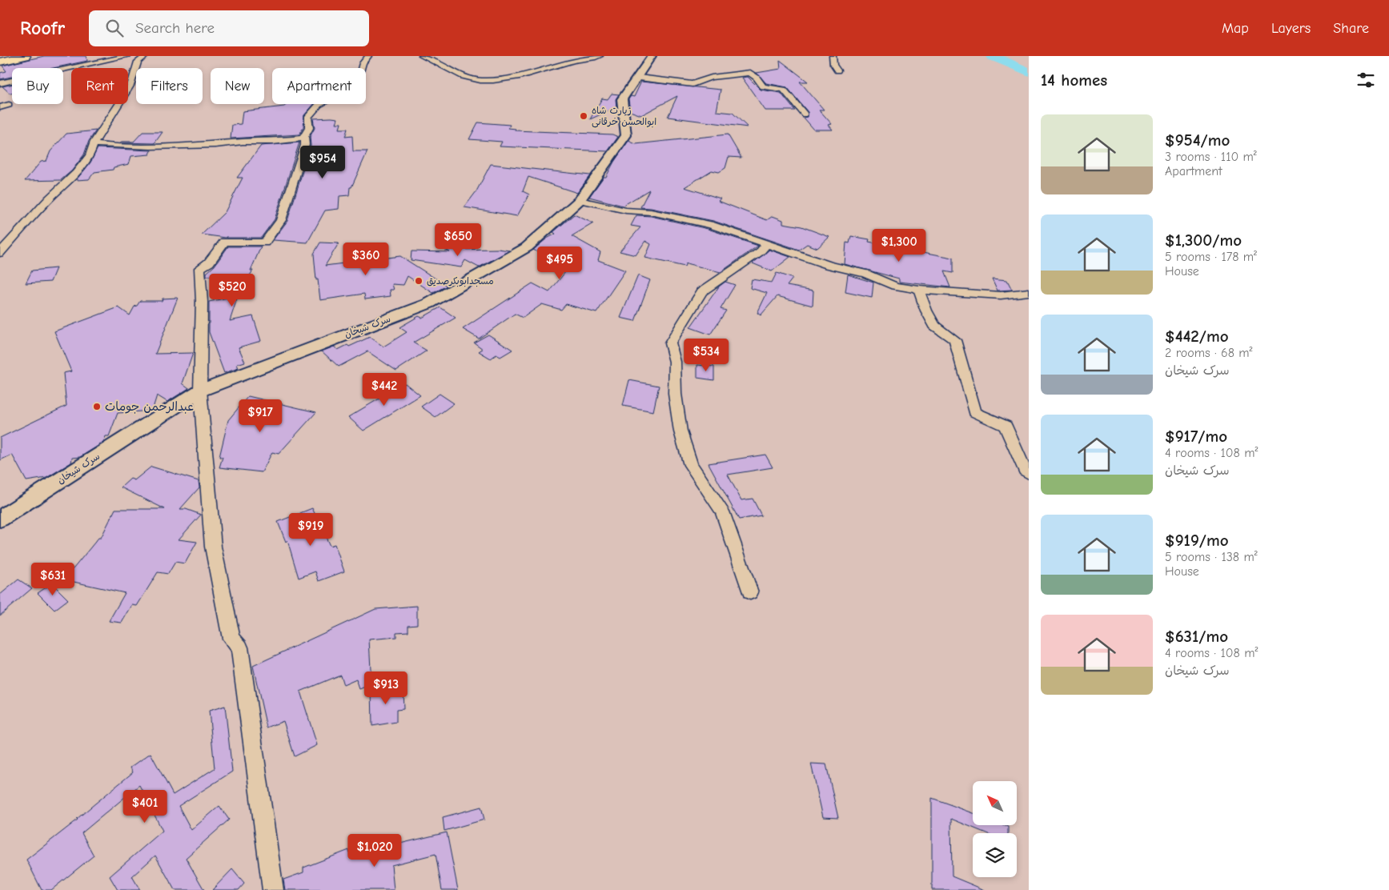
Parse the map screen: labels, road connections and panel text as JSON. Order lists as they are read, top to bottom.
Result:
{
  "streets": {
    "street": ["سرک شیخان"]
  },
  "places": ["زیارت شاه ابوالحسن خرقانی", "مسجدابوبکرصدیق", "عبدالرحمن جومات"],
  "north": "top left",
  "page": {
    "header": "Roofr",
    "search": "Search here",
    "nav": ["Map", "Layers", "Share"],
    "heading": "14 homes",
    "chip": [
      "Buy",
      "Rent",
      "Filters",
      "New",
      "Apartment"
    ],
    "list": [
      {
        "name": "$954/mo",
        "note": "3 rooms · 110 m² · Apartment"
      },
      {
        "name": "$1,300/mo",
        "note": "5 rooms · 178 m² · House"
      },
      {
        "name": "$442/mo",
        "note": "2 rooms · 68 m² · سرک شیخان"
      },
      {
        "name": "$917/mo",
        "note": "4 rooms · 108 m² · سرک شیخان"
      },
      {
        "name": "$919/mo",
        "note": "5 rooms · 138 m² · House"
      },
      {
        "name": "$631/mo",
        "note": "4 rooms · 108 m² · سرک شیخان"
      }
    ],
    "price": [
      "$954",
      "$650",
      "$1,300",
      "$360",
      "$495",
      "$520",
      "$534",
      "$442",
      "$917",
      "$919",
      "$631",
      "$913",
      "$401",
      "$1,020"
    ]
  }
}
